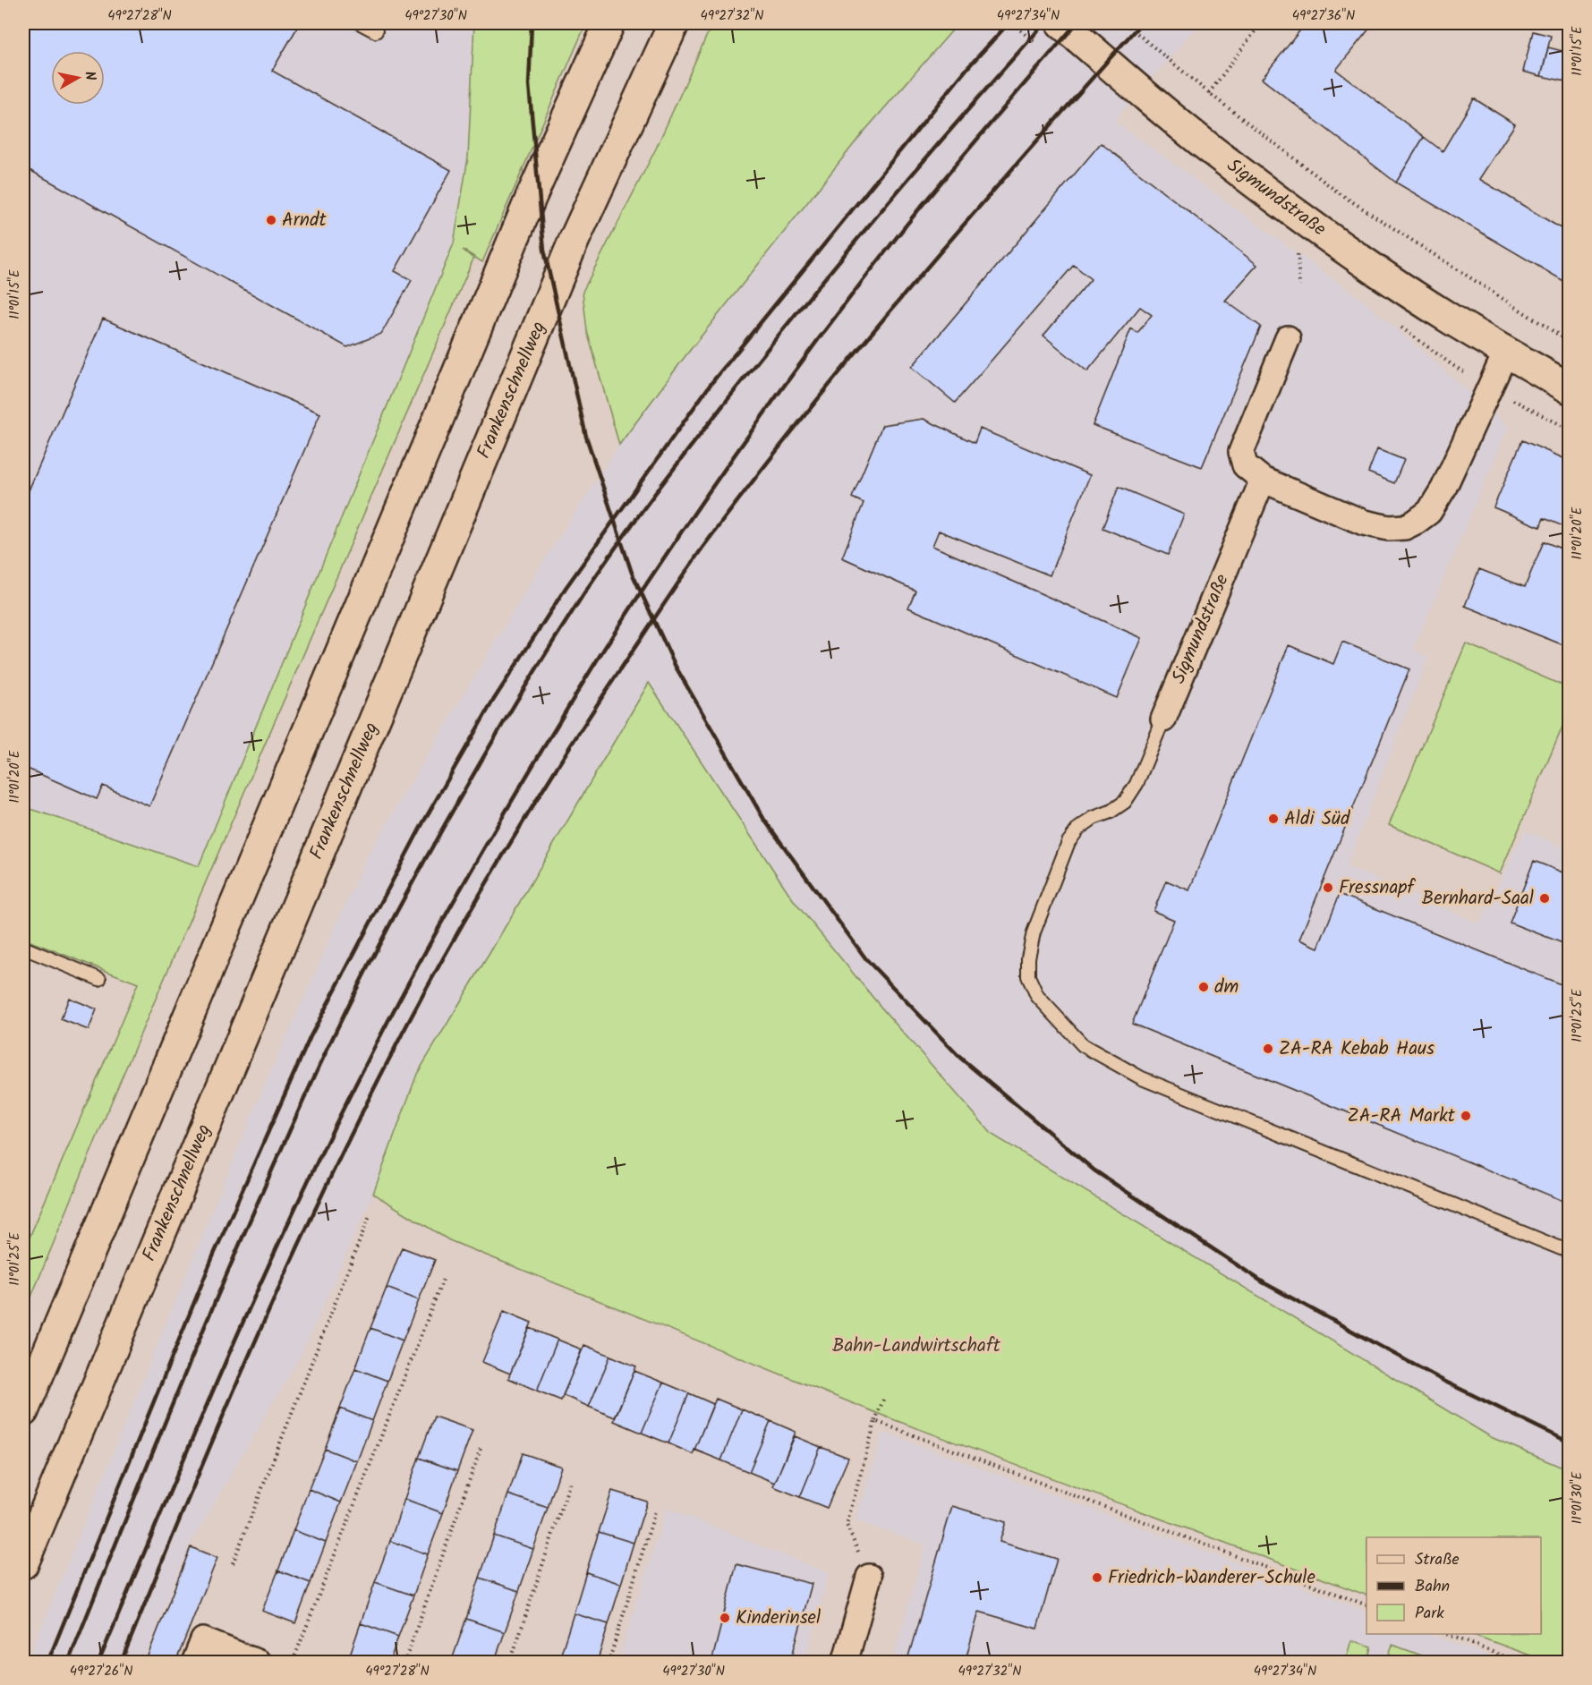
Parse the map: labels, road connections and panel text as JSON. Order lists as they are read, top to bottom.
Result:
{
  "streets": {
    "main road": ["Sigmundstraße", "Frankenschnellweg"]
  },
  "parks": ["Bahn-Landwirtschaft"],
  "places": [
    "Arndt",
    "Aldi Süd",
    "Fressnapf",
    "Bernhard-Saal",
    "dm",
    "ZA-RA Kebab Haus",
    "ZA-RA Markt",
    "Friedrich-Wanderer-Schule",
    "Kinderinsel"
  ],
  "legend": ["Straße", "Bahn", "Park"],
  "north": "right",
  "coordinates": [
    "49°27'28\"N",
    "49°27'30\"N",
    "49°27'32\"N",
    "49°27'34\"N",
    "49°27'36\"N",
    "11°01'15\"E",
    "11°01'20\"E",
    "11°01'25\"E",
    "11°01'30\"E",
    "49°27'26\"N"
  ]
}
